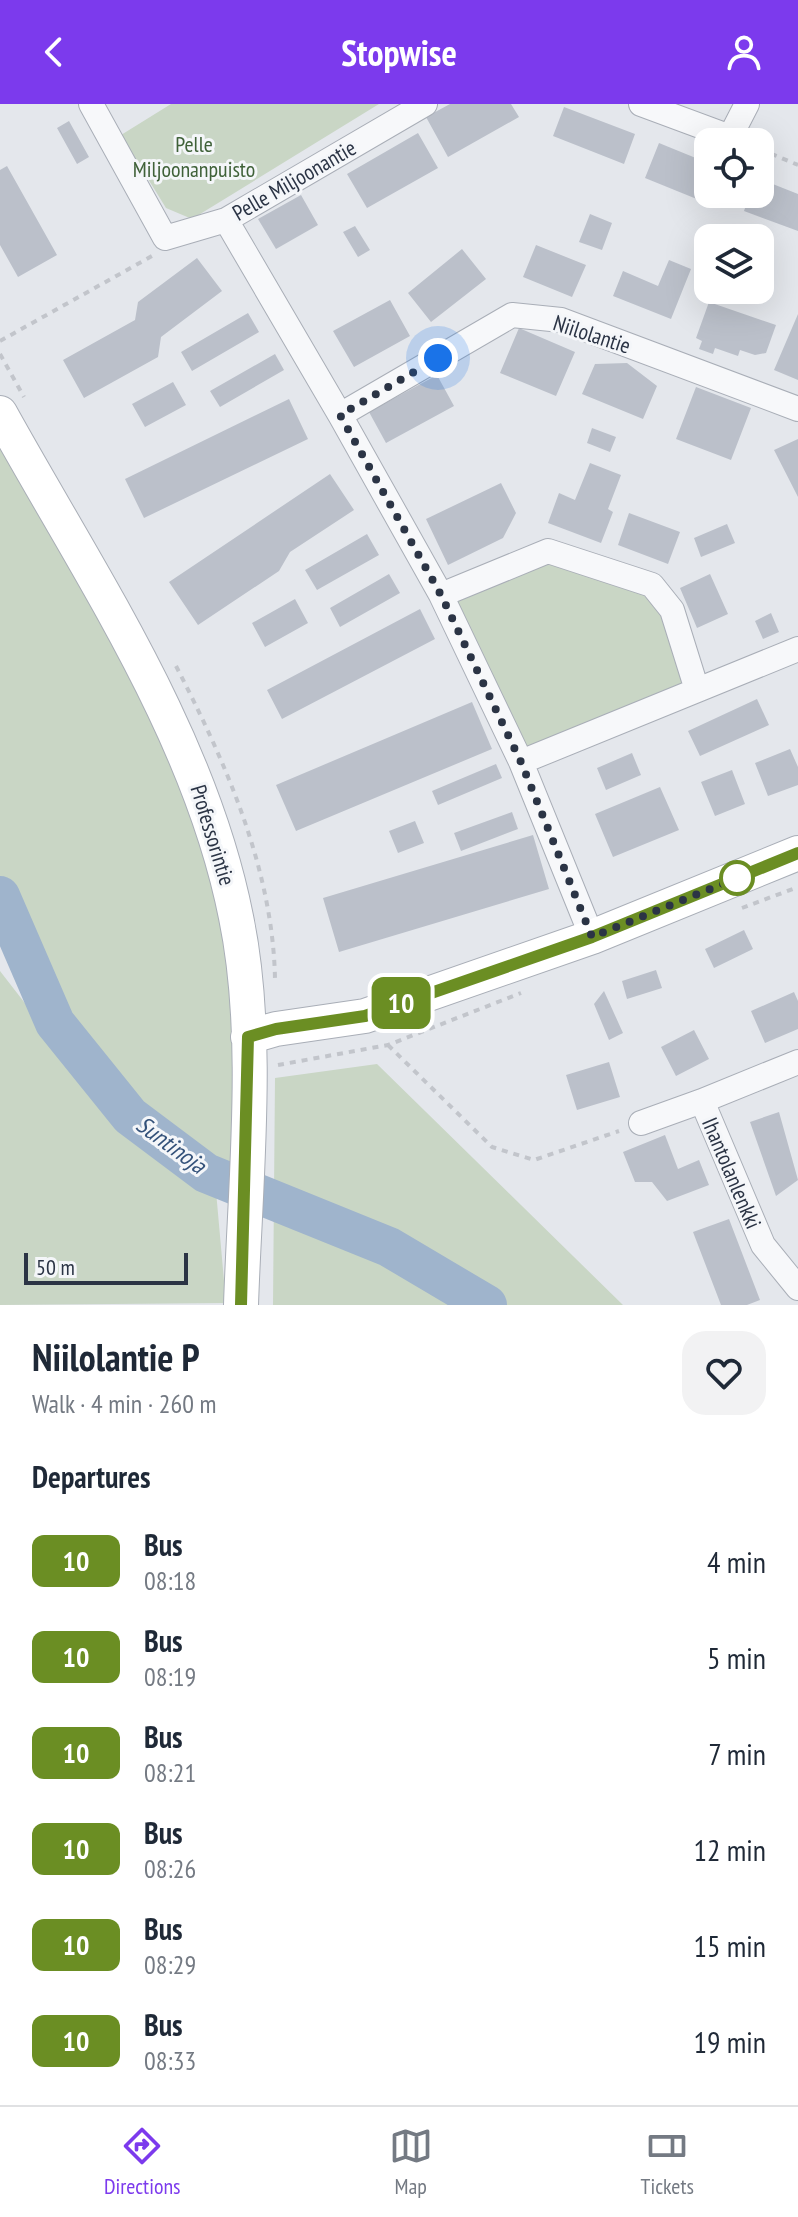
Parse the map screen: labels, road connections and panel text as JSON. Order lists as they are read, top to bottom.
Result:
{
  "streets": {
    "main road": ["Professorintie"],
    "street": ["Pelle Miljoonantie", "Niilolantie", "Ihantolanlenkki"]
  },
  "water": ["Suntinoja"],
  "parks": ["Pelle Miljoonanpuisto"],
  "lines": ["bus line 10"],
  "scale_bar": "50 m",
  "page": {
    "header": "Stopwise",
    "on_map": "10",
    "scale": "50 m",
    "heading": [
      ["Niilolantie P", "Walk · 4 min · 260 m"],
      "Departures"
    ],
    "list": [
      {
        "mark": "10",
        "name": "Bus",
        "note": "08:18",
        "value": "4 min"
      },
      {
        "mark": "10",
        "name": "Bus",
        "note": "08:19",
        "value": "5 min"
      },
      {
        "mark": "10",
        "name": "Bus",
        "note": "08:21",
        "value": "7 min"
      },
      {
        "mark": "10",
        "name": "Bus",
        "note": "08:26",
        "value": "12 min"
      },
      {
        "mark": "10",
        "name": "Bus",
        "note": "08:29",
        "value": "15 min"
      },
      {
        "mark": "10",
        "name": "Bus",
        "note": "08:33",
        "value": "19 min"
      }
    ],
    "tabs": ["Directions", "Map", "Tickets"]
  }
}
